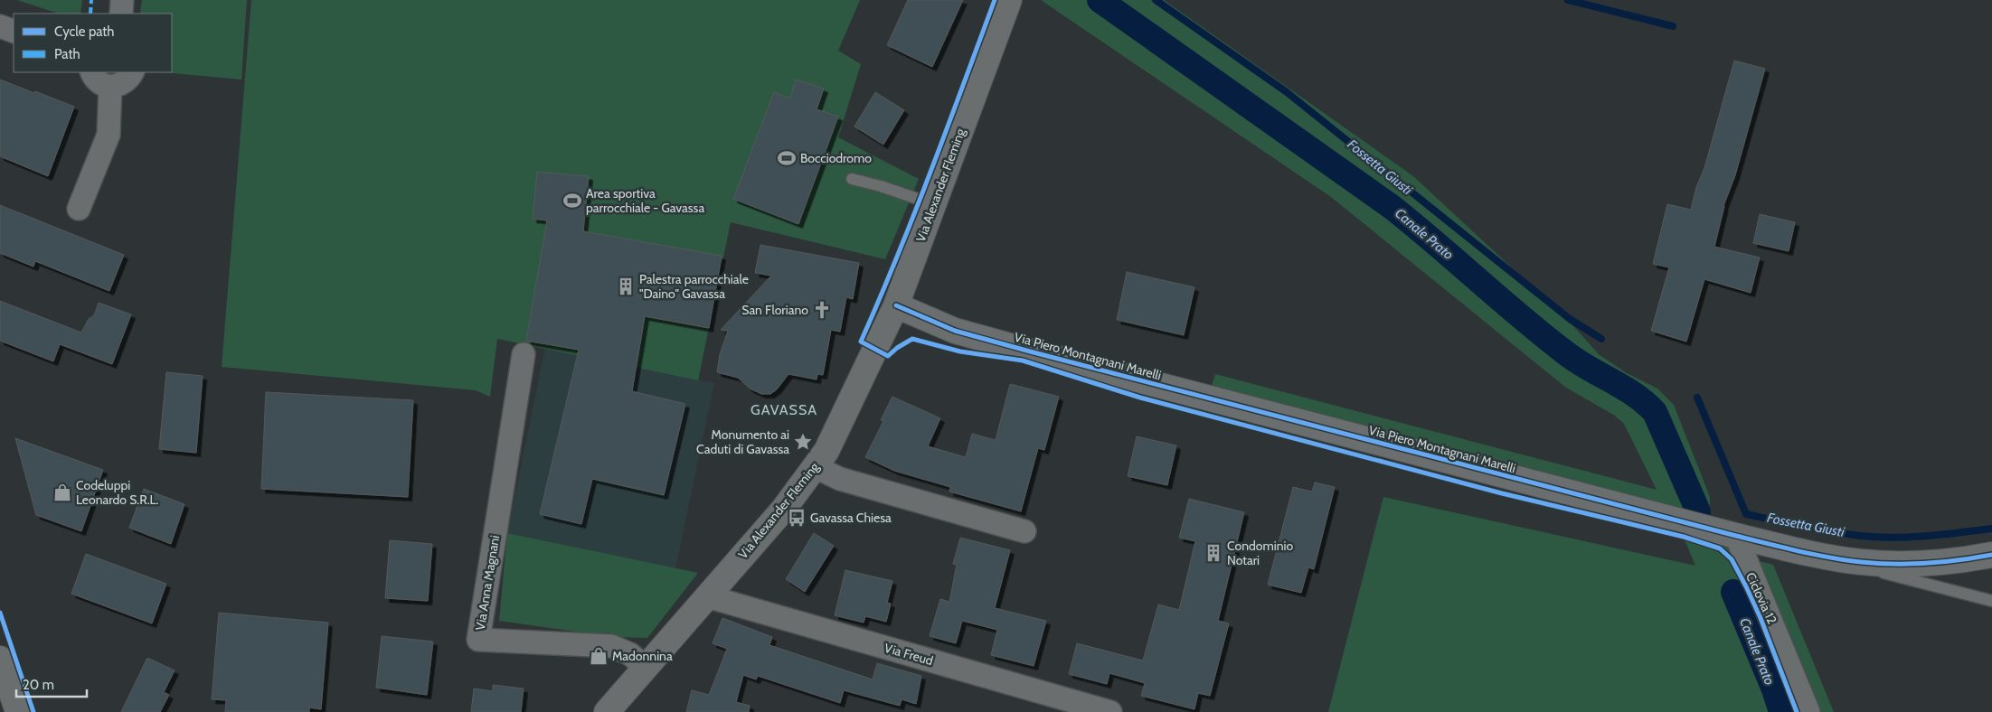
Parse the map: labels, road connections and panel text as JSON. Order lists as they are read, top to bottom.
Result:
{
  "streets": {
    "street": [
      "Via Alexander Fleming",
      "Via Piero Montagnani Marelli",
      "Via Anna Magnani",
      "Via Freud"
    ],
    "cycle path": ["Ciclovia 12"]
  },
  "crossings": [
    ["Via Alexander Fleming", "Via Piero Montagnani Marelli"],
    ["Via Alexander Fleming", "Via Anna Magnani"],
    ["Via Alexander Fleming", "Via Freud"]
  ],
  "districts": ["GAVASSA"],
  "water": ["Fossetta Giusti", "Canale Prato"],
  "places": {
    "sports": ["Bocciodromo", "Area sportiva parrocchiale - Gavassa"],
    "building": ["Palestra parrocchiale \"Daino\" Gavassa", "Condominio Notari"],
    "church": ["San Floriano"],
    "place": ["Monumento ai Caduti di Gavassa"],
    "shop": ["Codeluppi Leonardo S.R.L.", "Madonnina"],
    "bus stop": ["Gavassa Chiesa"]
  },
  "legend": ["Cycle path", "Path"],
  "scale_bar": "20 m"
}
